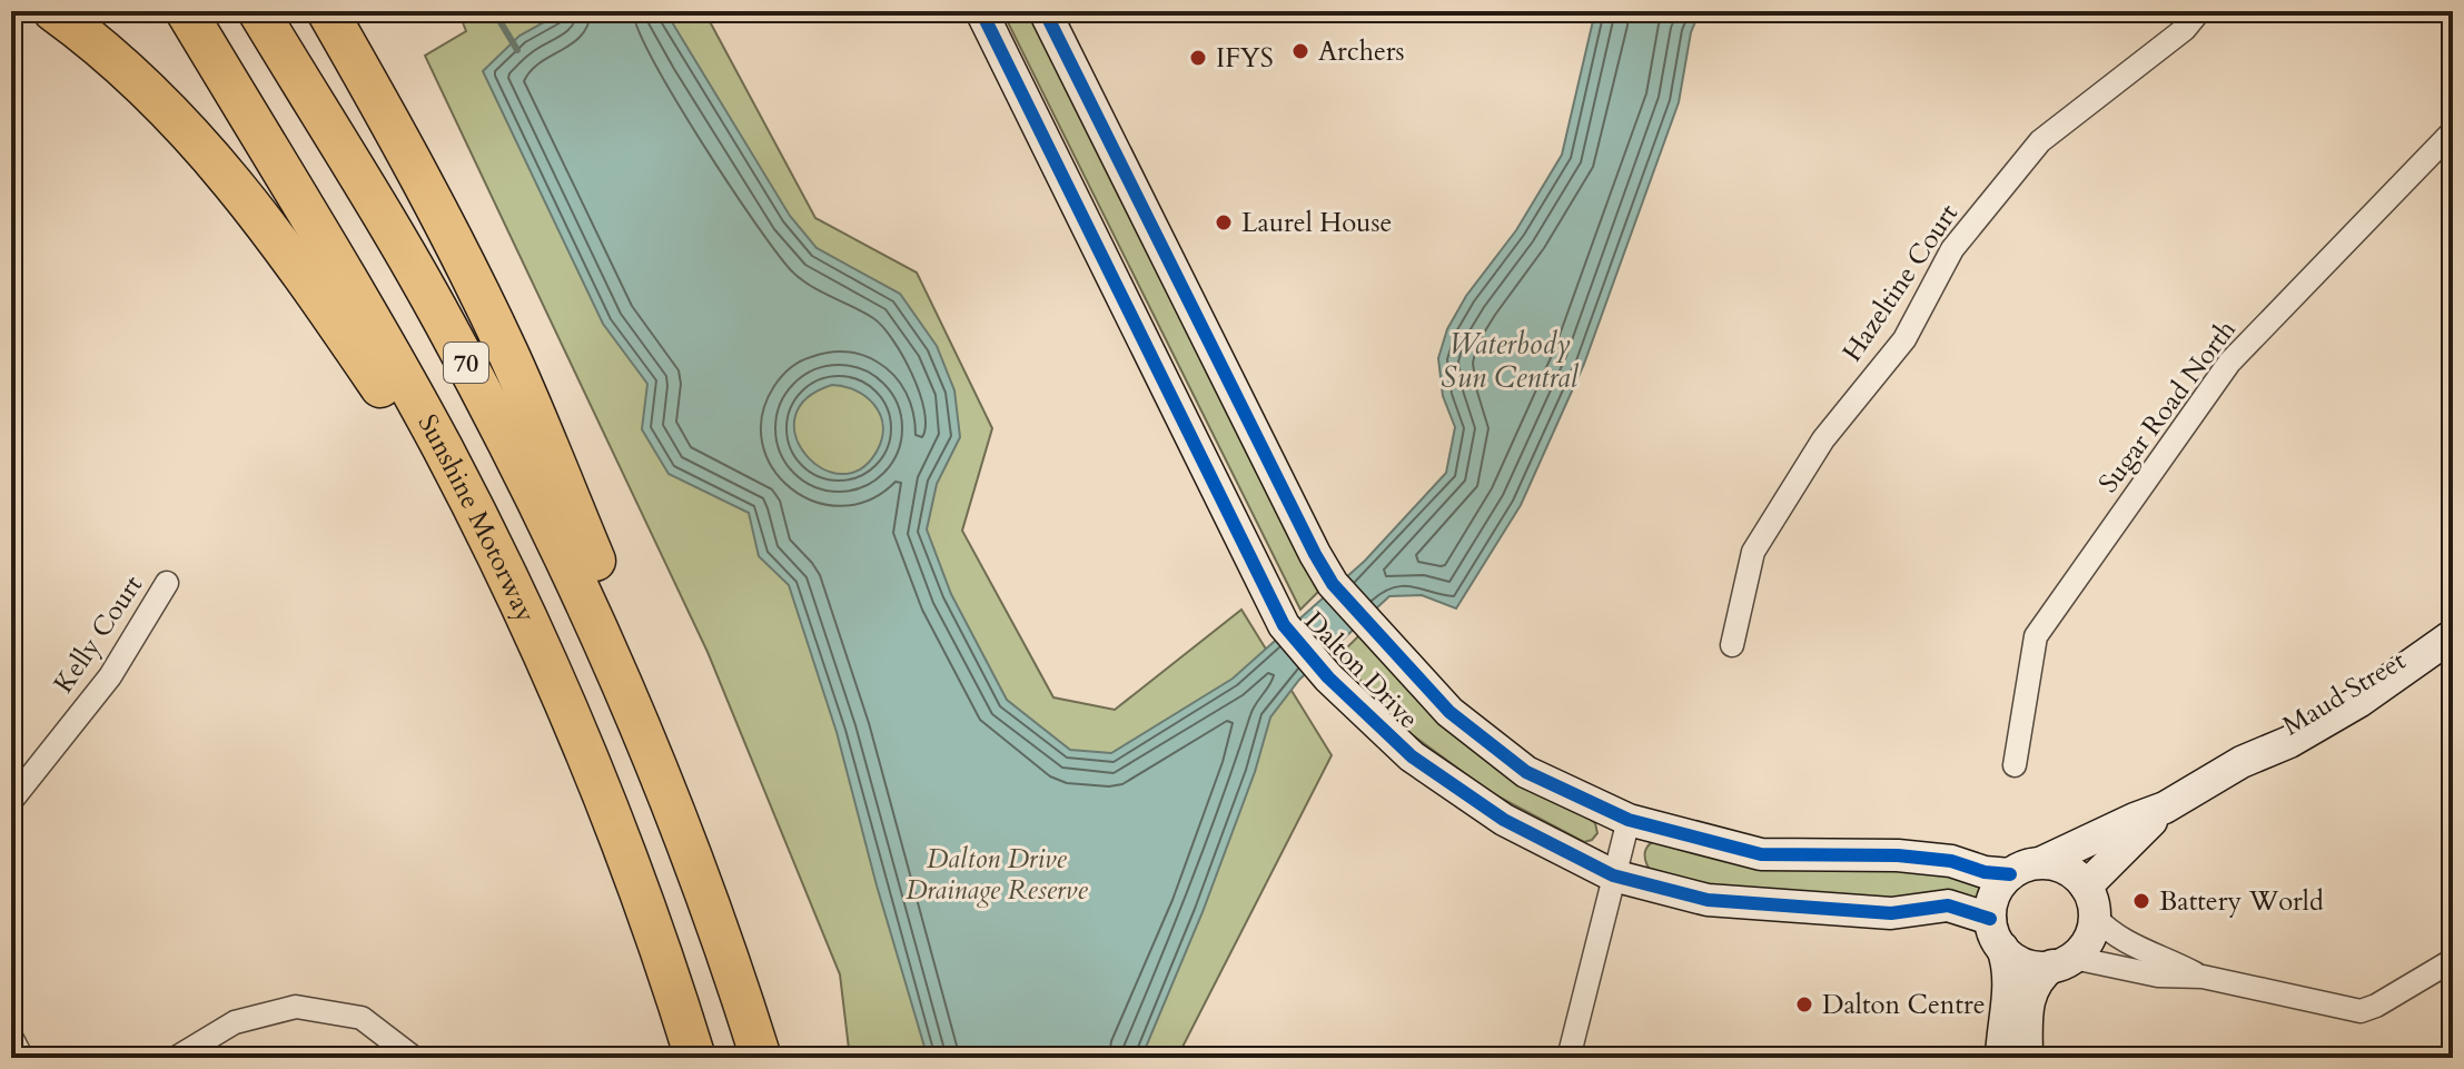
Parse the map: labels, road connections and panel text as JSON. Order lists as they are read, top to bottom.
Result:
{
  "streets": {
    "highway": ["70", "Sunshine Motorway"],
    "main road": ["Dalton Drive", "Maud Street"],
    "street": ["Hazeltine Court", "Sugar Road North", "Kelly Court"]
  },
  "crossings": [
    ["Dalton Drive", "Maud Street"]
  ],
  "water": ["Waterbody Sun Central"],
  "parks": ["Dalton Drive Drainage Reserve"],
  "places": [
    "Archers",
    "IFYS",
    "Laurel House",
    "Battery World",
    "Dalton Centre"
  ]
}
